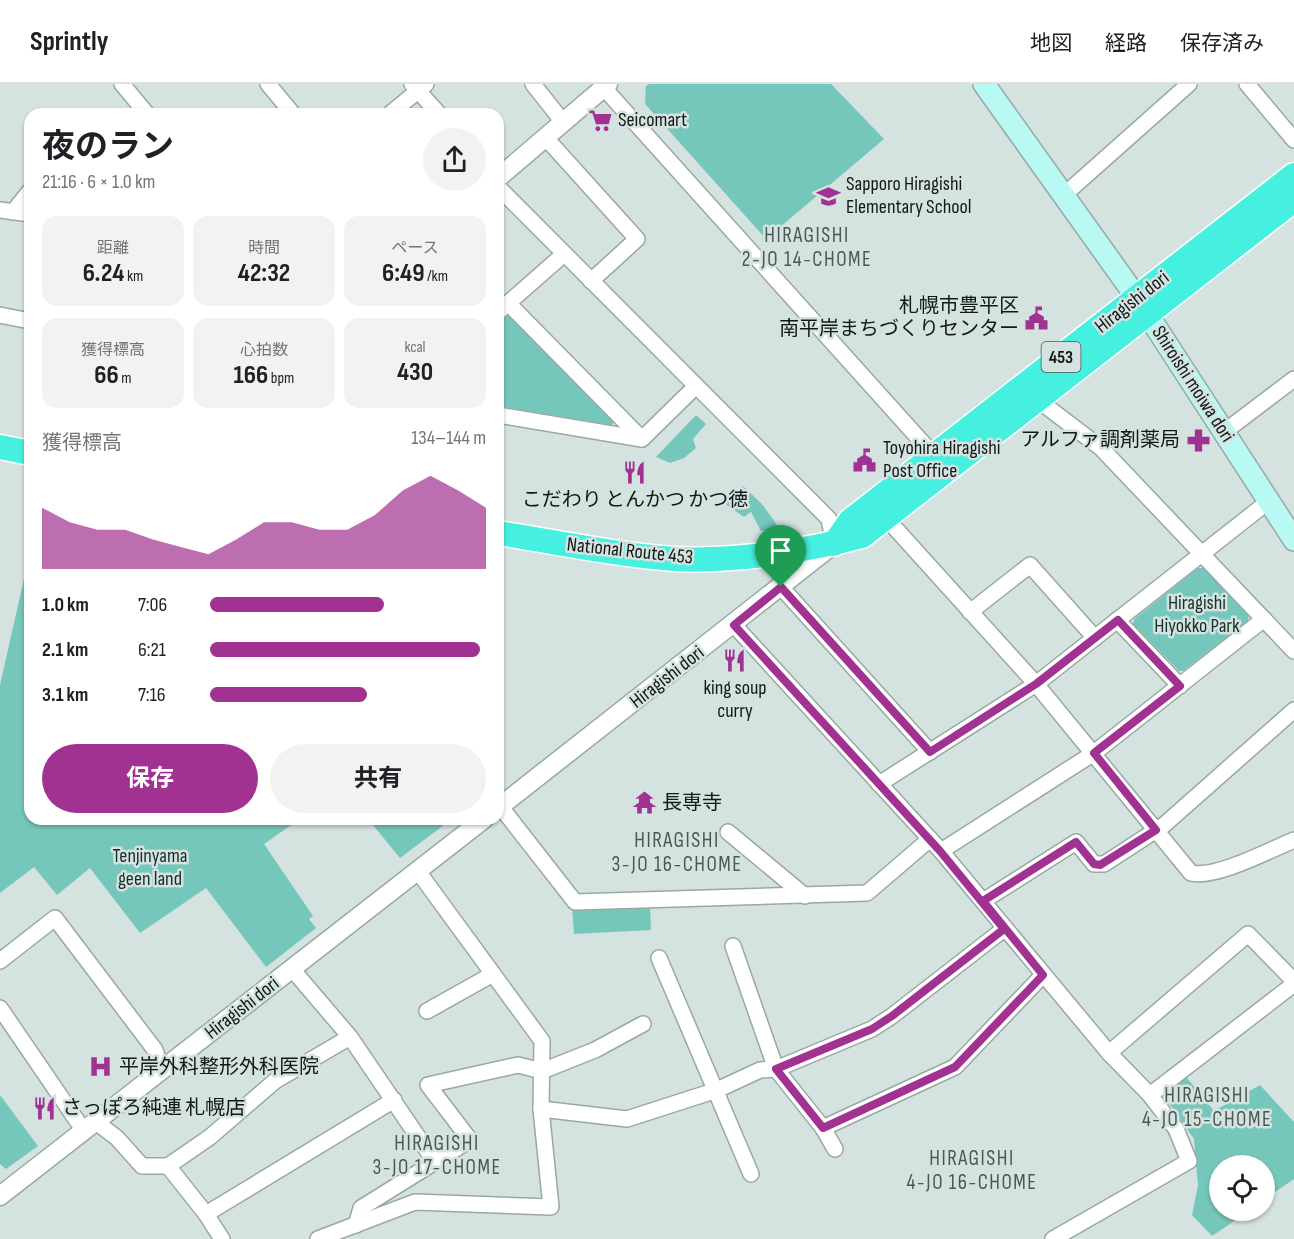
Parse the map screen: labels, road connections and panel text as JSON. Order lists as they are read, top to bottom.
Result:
{
  "streets": {
    "highway": ["Hiragishi dori", "453", "National Route 453"],
    "main road": ["Shiroishi moiwa dori"]
  },
  "crossings": [
    ["Hiragishi dori", "Shiroishi moiwa dori"],
    ["Hiragishi dori", "National Route 453"]
  ],
  "districts": [
    "HIRAGISHI 2-JO 14-CHOME",
    "HIRAGISHI 3-JO 16-CHOME",
    "HIRAGISHI 4-JO 15-CHOME",
    "HIRAGISHI 3-JO 17-CHOME",
    "HIRAGISHI 4-JO 16-CHOME"
  ],
  "parks": ["Hiragishi Hiyokko Park", "Tenjinyama geen land"],
  "places": {
    "supermarket": ["Seicomart"],
    "school or university": ["Sapporo Hiragishi Elementary School"],
    "public building": ["札幌市豊平区 南平岸まちづくりセンター", "Toyohira Hiragishi Post Office"],
    "pharmacy": ["アルファ調剤薬局"],
    "restaurant": ["こだわり とんかつ かつ徳", "king soup curry", "さっぽろ純連 札幌店"],
    "temple": ["長専寺"],
    "hospital": ["平岸外科整形外科医院"]
  },
  "page": {
    "header": "Sprintly",
    "nav": ["地図", "経路", "保存済み"],
    "heading": ["夜のラン", "21:16 · 6 × 1.0 km"],
    "stats": [
      ["距離", "6.24 km"],
      ["時間", "42:32"],
      ["ペース", "6:49 /km"],
      ["獲得標高", "66 m"],
      ["心拍数", "166 bpm"],
      ["kcal", "430"]
    ],
    "chart": ["獲得標高", "134–144 m"],
    "list": [
      {
        "name": "1.0 km",
        "note": "7:06"
      },
      {
        "name": "2.1 km",
        "note": "6:21"
      },
      {
        "name": "3.1 km",
        "note": "7:16"
      }
    ],
    "buttons": ["保存", "共有"]
  }
}
